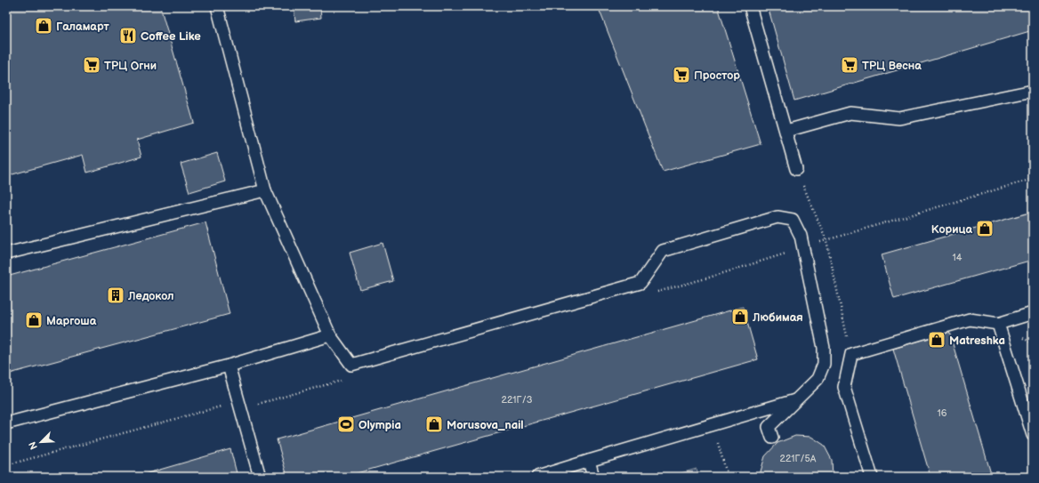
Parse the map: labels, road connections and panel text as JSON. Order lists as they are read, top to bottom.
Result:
{
  "places": {
    "shop": [
      "Галамарт",
      "Корица",
      "Любимая",
      "Маргоша",
      "Matreshka",
      "Morusova_nail"
    ],
    "restaurant": ["Coffee Like"],
    "supermarket": ["ТРЦ Огни", "ТРЦ Весна", "Простор"],
    "building": ["Ледокол"],
    "sports": ["Olympia"]
  },
  "house_numbers": [
    "14",
    "221Г/3",
    "16",
    "221Г/5А"
  ],
  "north": "bottom left"
}
